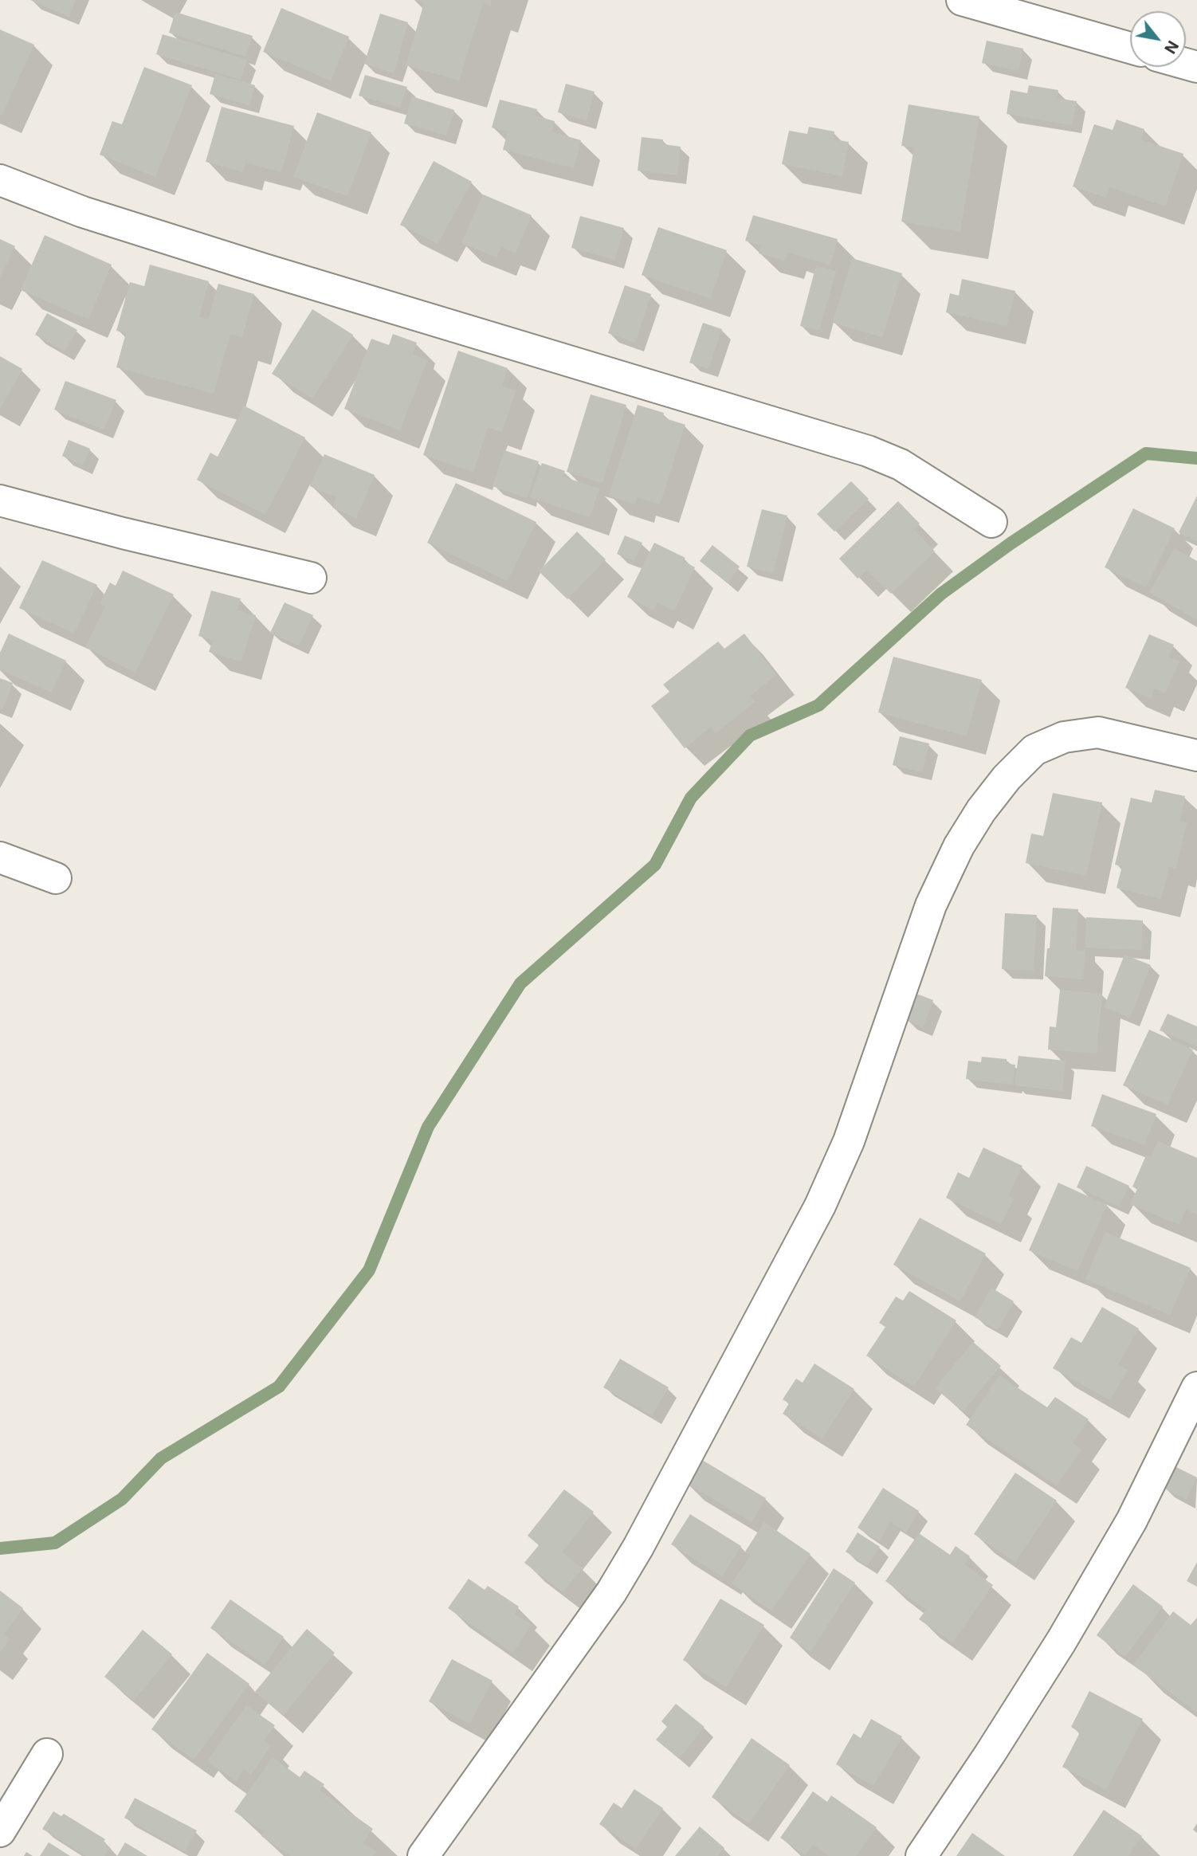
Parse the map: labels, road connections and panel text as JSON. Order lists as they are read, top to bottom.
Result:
{
  "north": "bottom right"
}
